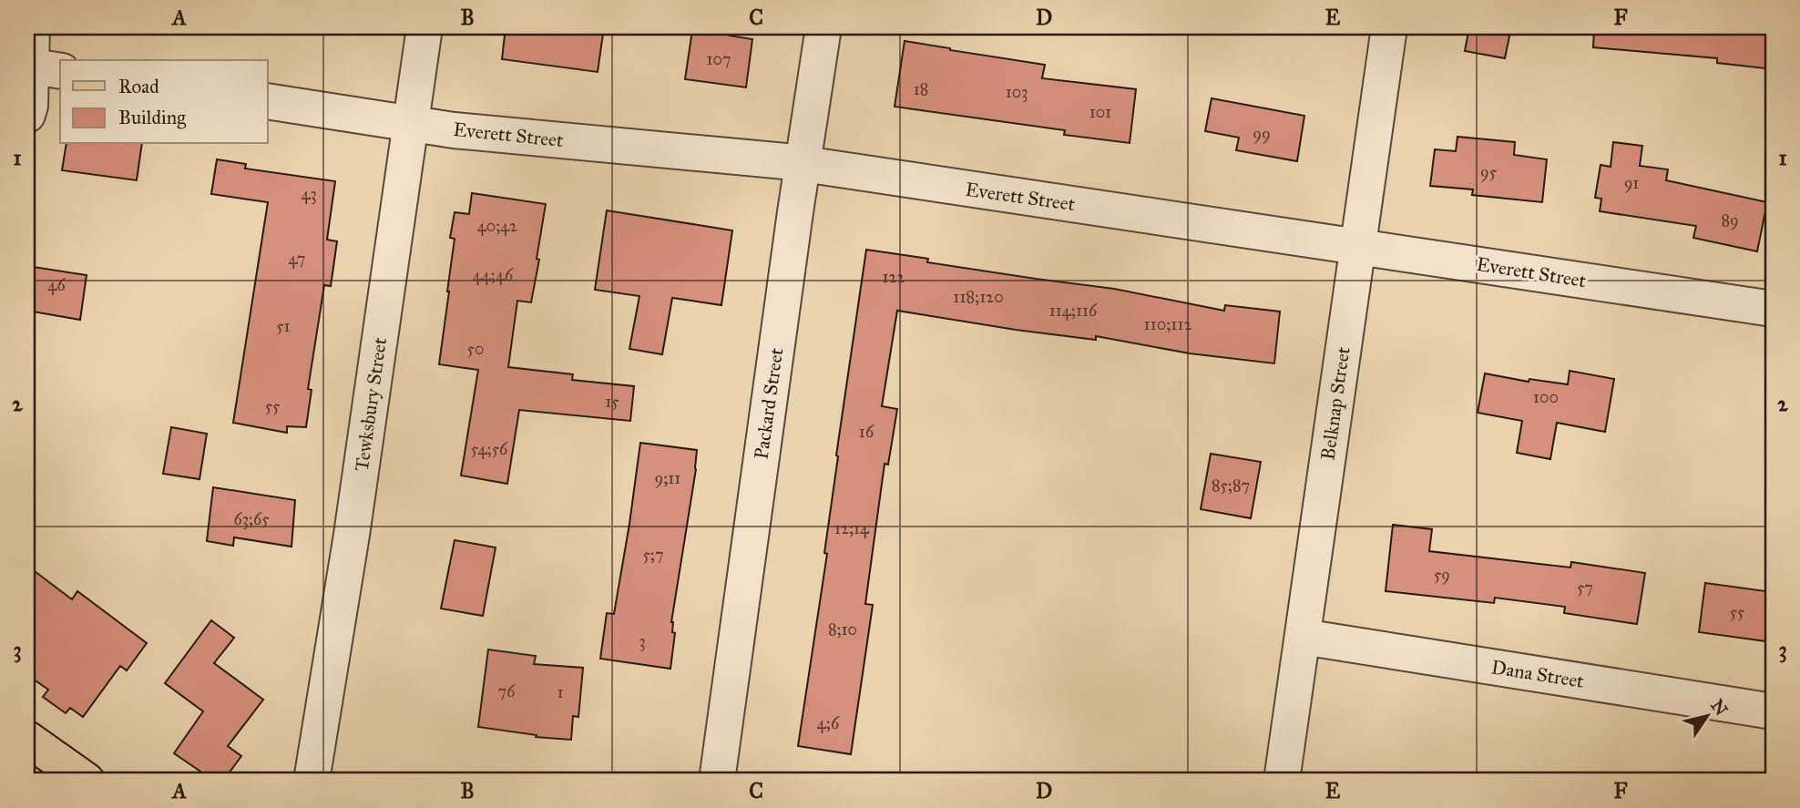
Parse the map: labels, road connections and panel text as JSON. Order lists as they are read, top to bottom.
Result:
{
  "streets": {
    "street": [
      "Everett Street",
      "Packard Street",
      "Belknap Street",
      "Tewksbury Street",
      "Dana Street"
    ]
  },
  "crossings": [
    ["Everett Street", "Packard Street"],
    ["Everett Street", "Belknap Street"],
    ["Everett Street", "Tewksbury Street"],
    ["Belknap Street", "Dana Street"]
  ],
  "house_numbers": [
    "107",
    "18",
    "103",
    "101",
    "99",
    "95",
    "91",
    "43",
    "89",
    "40;42",
    "47",
    "44;46",
    "122",
    "46",
    "118;120",
    "114;116",
    "110;112",
    "51",
    "50",
    "100",
    "15",
    "55",
    "16",
    "54;56",
    "9;11",
    "85;87",
    "63;65",
    "12;14",
    "5;7",
    "59",
    "57",
    "55",
    "8;10",
    "3",
    "76",
    "1",
    "4;6"
  ],
  "legend": ["Road", "Building"],
  "north": "top right",
  "grid": {
    "columns": [
      "A",
      "B",
      "C",
      "D",
      "E",
      "F"
    ],
    "rows": ["1", "2", "3"]
  }
}
